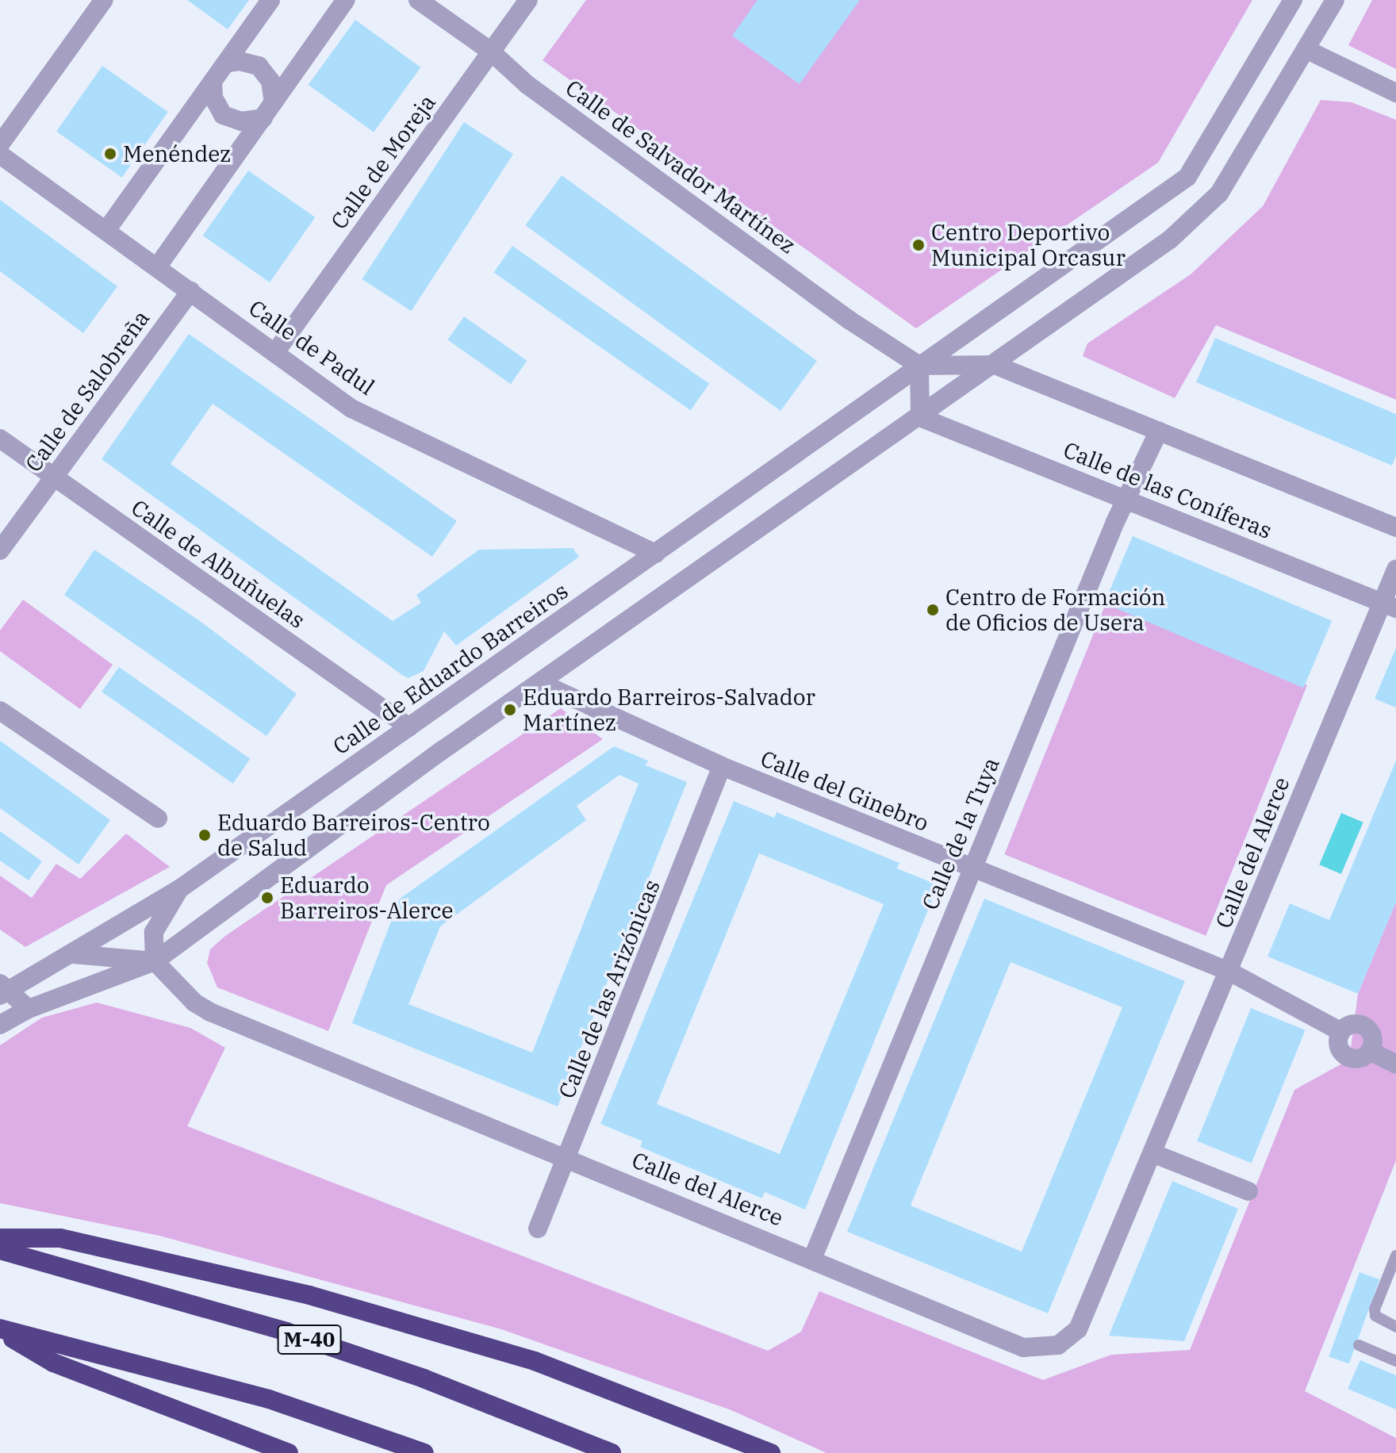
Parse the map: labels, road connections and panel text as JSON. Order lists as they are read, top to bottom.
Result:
{
  "streets": {
    "highway": ["M-40"],
    "street": [
      "Calle de Moreja",
      "Calle de Salvador Martínez",
      "Calle de Padul",
      "Calle de Salobreña",
      "Calle de las Coníferas",
      "Calle de Albuñuelas",
      "Calle de Eduardo Barreiros",
      "Calle del Ginebro",
      "Calle de la Tuya",
      "Calle del Alerce",
      "Calle de las Arizónicas"
    ]
  },
  "crossings": [
    ["Calle de Moreja", "Calle de Salvador Martínez"],
    ["Calle de Moreja", "Calle de Padul"],
    ["Calle de Salvador Martínez", "Calle de Eduardo Barreiros"],
    ["Calle de Padul", "Calle de Salobreña"],
    ["Calle de Padul", "Calle de Eduardo Barreiros"],
    ["Calle de Salobreña", "Calle de Albuñuelas"],
    ["Calle de las Coníferas", "Calle de la Tuya"],
    ["Calle de las Coníferas", "Calle del Alerce"],
    ["Calle de Albuñuelas", "Calle de Eduardo Barreiros"],
    ["Calle del Ginebro", "Calle de la Tuya"],
    ["Calle del Ginebro", "Calle del Alerce"],
    ["Calle del Ginebro", "Calle de las Arizónicas"],
    ["Calle de la Tuya", "Calle del Alerce"],
    ["Calle del Alerce", "Calle de las Arizónicas"]
  ],
  "places": [
    "Menéndez",
    "Centro Deportivo Municipal Orcasur",
    "Centro de Formación de Oficios de Usera",
    "Eduardo Barreiros-Salvador Martínez",
    "Eduardo Barreiros-Centro de Salud",
    "Eduardo Barreiros-Alerce"
  ]
}
